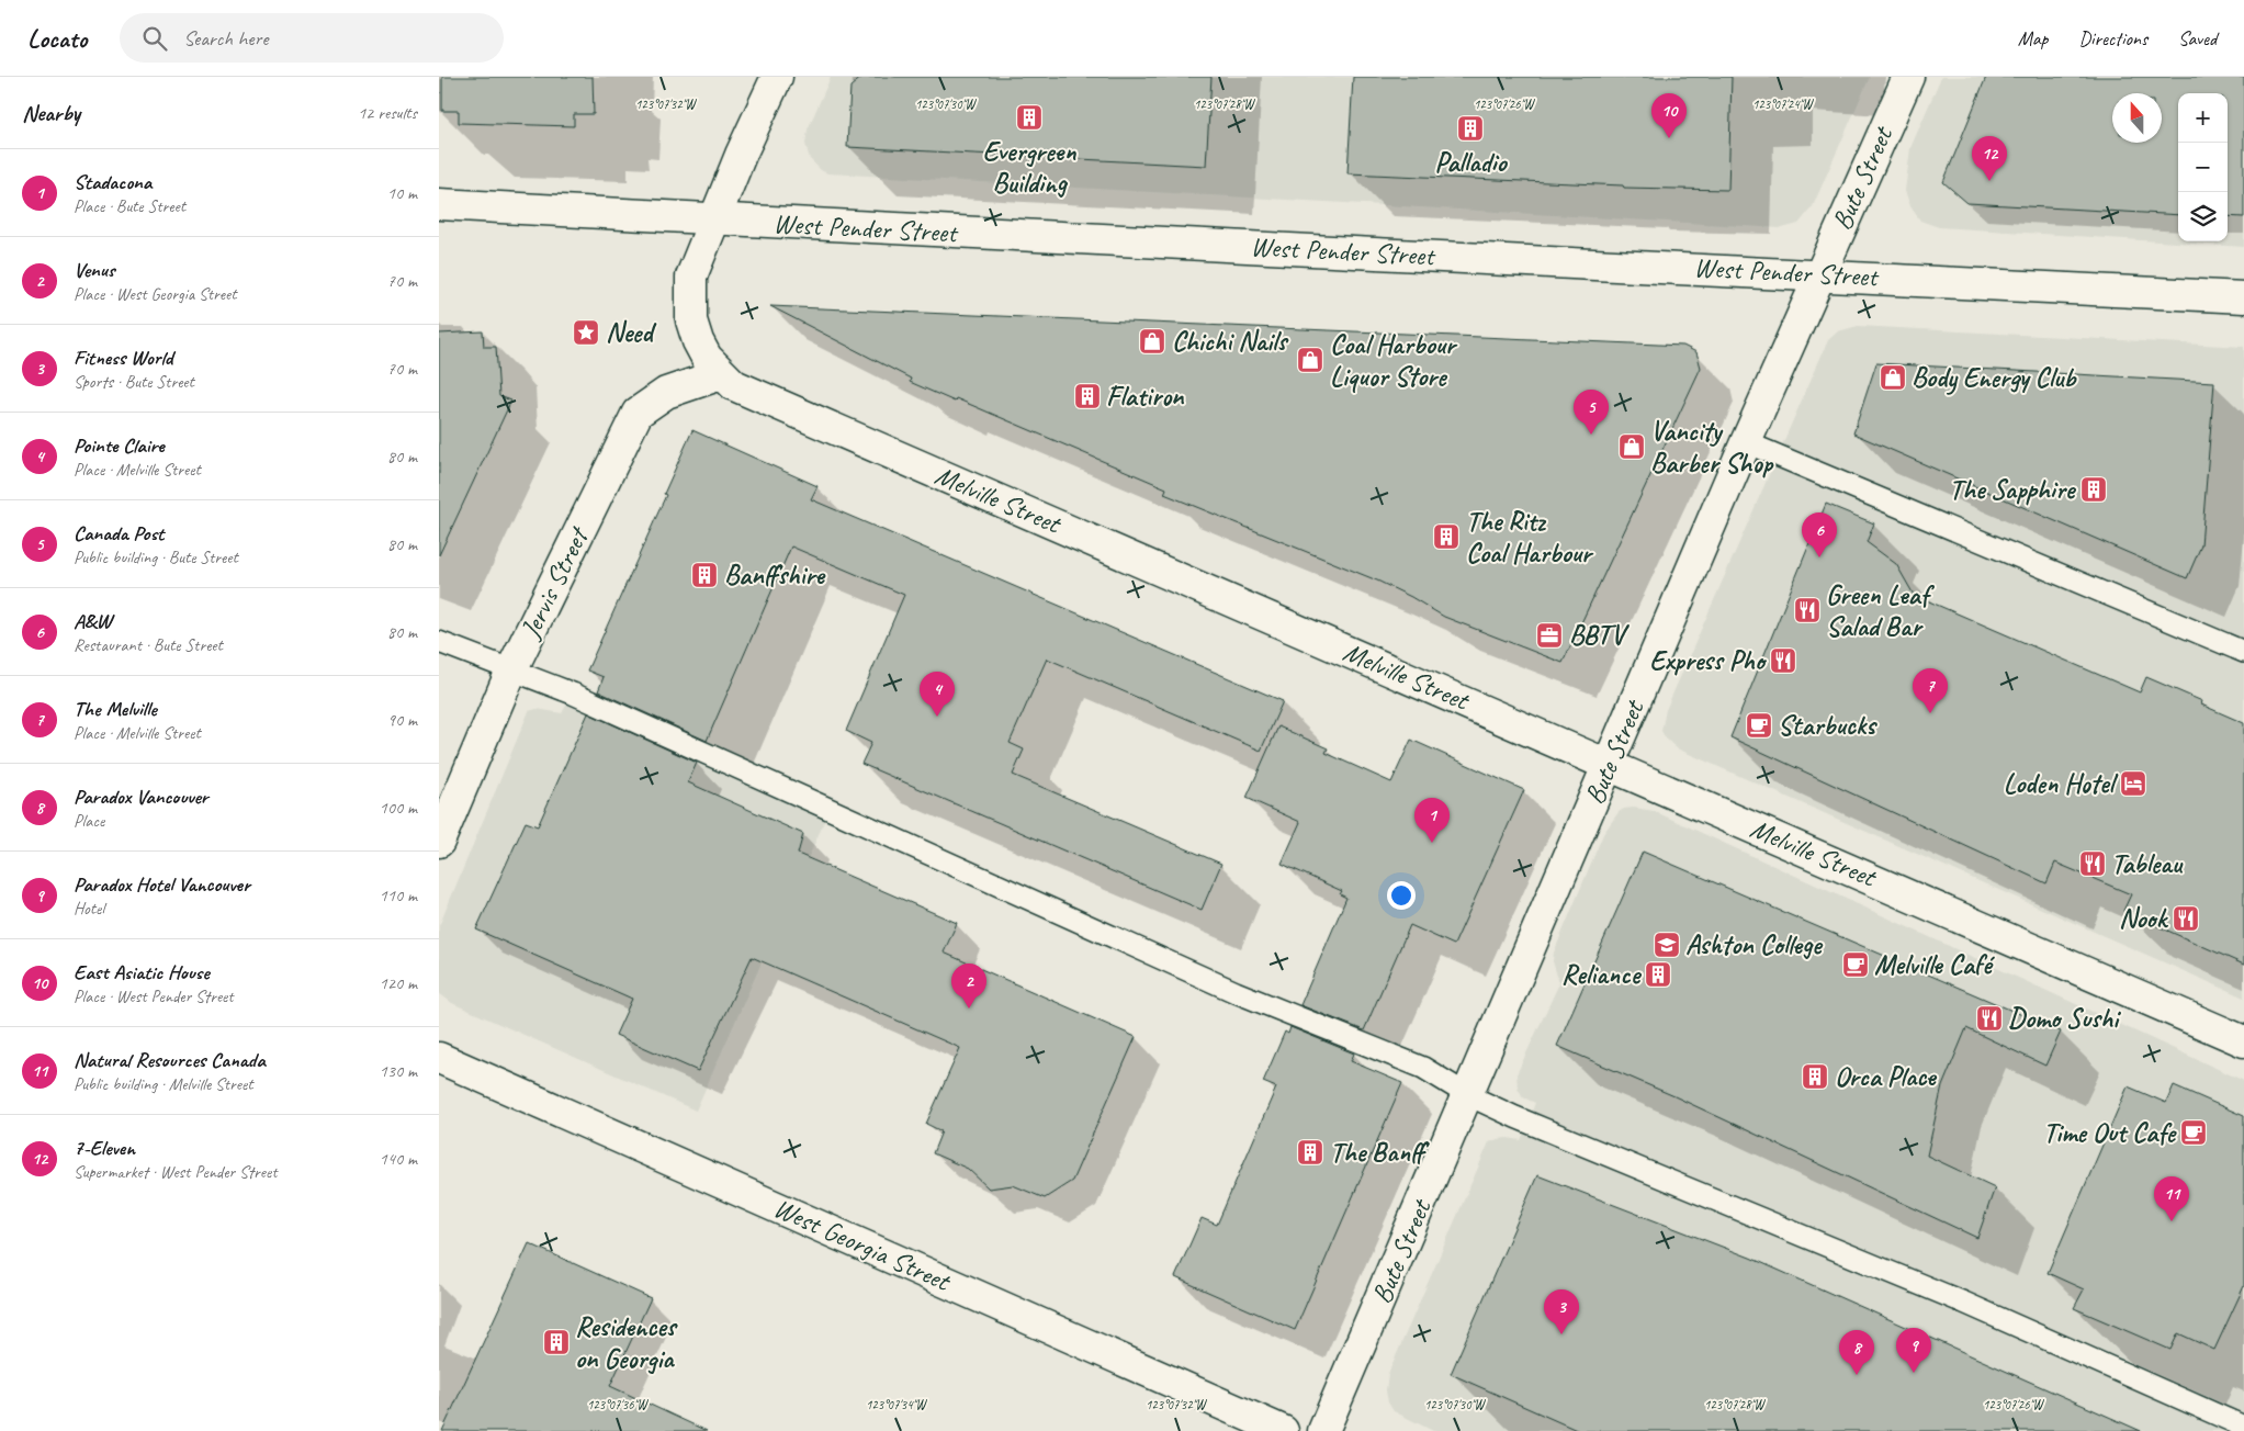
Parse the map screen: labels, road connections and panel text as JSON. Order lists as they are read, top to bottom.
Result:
{
  "streets": {
    "main road": [
      "Bute Street",
      "West Pender Street",
      "Melville Street",
      "Jervis Street",
      "West Georgia Street"
    ]
  },
  "crossings": [
    ["Bute Street", "West Pender Street"],
    ["Bute Street", "Melville Street"],
    ["West Pender Street", "Melville Street"],
    ["Melville Street", "Jervis Street"]
  ],
  "places": {
    "building": [
      "Evergreen Building",
      "Palladio",
      "Flatiron",
      "The Sapphire",
      "The Ritz Coal Harbour",
      "Banffshire",
      "Reliance",
      "Orca Place",
      "The Banff",
      "Residences on Georgia"
    ],
    "place": ["Need"],
    "shop": [
      "Chichi Nails",
      "Coal Harbour Liquor Store",
      "Body Energy Club",
      "Vancity Barber Shop"
    ],
    "restaurant": [
      "Green Leaf Salad Bar",
      "Express Pho",
      "Tableau",
      "Nook",
      "Domo Sushi"
    ],
    "office": ["BBTV"],
    "cafe": ["Starbucks", "Melville Café", "Time Out Cafe"],
    "hotel": ["Loden Hotel"],
    "school or university": ["Ashton College"]
  },
  "north": "top",
  "page": {
    "header": "Locato",
    "search": "Search here",
    "nav": ["Map", "Directions", "Saved"],
    "heading": ["Nearby", "12 results"],
    "map_buttons": ["+", "−"],
    "pins": [
      "10",
      "12",
      "5",
      "6",
      "7",
      "4",
      "1",
      "2",
      "11",
      "3",
      "9",
      "8"
    ],
    "list": [
      {
        "mark": "1",
        "name": "Stadacona",
        "note": "Place · Bute Street",
        "value": "10 m"
      },
      {
        "mark": "2",
        "name": "Venus",
        "note": "Place · West Georgia Street",
        "value": "70 m"
      },
      {
        "mark": "3",
        "name": "Fitness World",
        "note": "Sports · Bute Street",
        "value": "70 m"
      },
      {
        "mark": "4",
        "name": "Pointe Claire",
        "note": "Place · Melville Street",
        "value": "80 m"
      },
      {
        "mark": "5",
        "name": "Canada Post",
        "note": "Public building · Bute Street",
        "value": "80 m"
      },
      {
        "mark": "6",
        "name": "A&W",
        "note": "Restaurant · Bute Street",
        "value": "80 m"
      },
      {
        "mark": "7",
        "name": "The Melville",
        "note": "Place · Melville Street",
        "value": "90 m"
      },
      {
        "mark": "8",
        "name": "Paradox Vancouver",
        "note": "Place",
        "value": "100 m"
      },
      {
        "mark": "9",
        "name": "Paradox Hotel Vancouver",
        "note": "Hotel",
        "value": "110 m"
      },
      {
        "mark": "10",
        "name": "East Asiatic House",
        "note": "Place · West Pender Street",
        "value": "120 m"
      },
      {
        "mark": "11",
        "name": "Natural Resources Canada",
        "note": "Public building · Melville Street",
        "value": "130 m"
      },
      {
        "mark": "12",
        "name": "7-Eleven",
        "note": "Supermarket · West Pender Street",
        "value": "140 m"
      }
    ]
  },
  "coordinates": [
    "123°07'30\"W",
    "123°07'32\"W",
    "123°07'28\"W",
    "123°07'26\"W",
    "123°07'24\"W",
    "123°07'36\"W",
    "123°07'34\"W"
  ]
}
